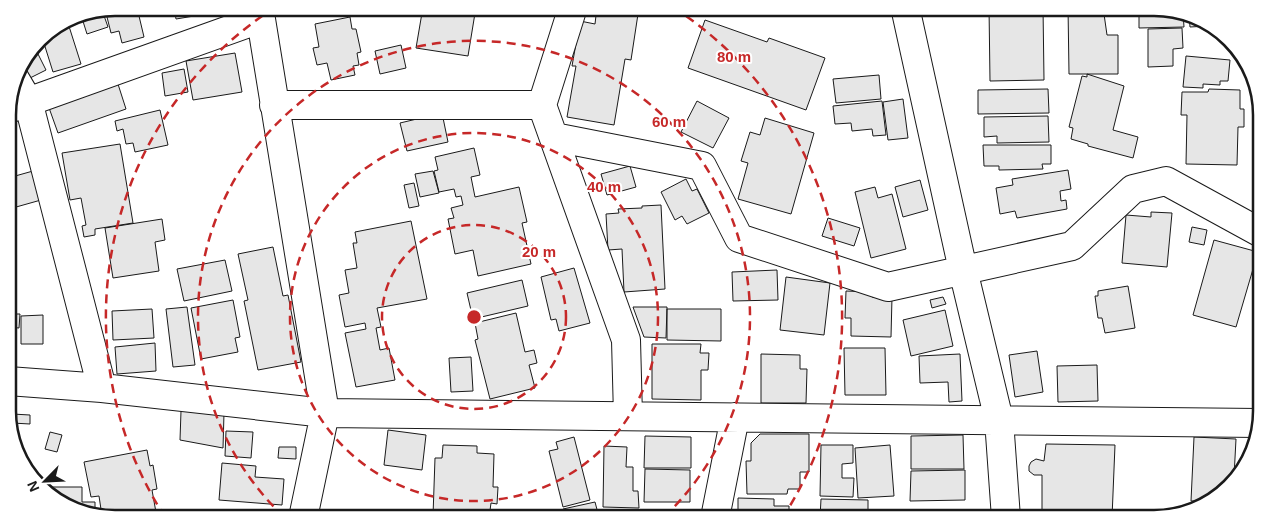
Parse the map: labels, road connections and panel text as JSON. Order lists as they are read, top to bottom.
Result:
{
  "north": "bottom left",
  "rings": [
    "80 m",
    "60 m",
    "40 m",
    "20 m"
  ]
}
